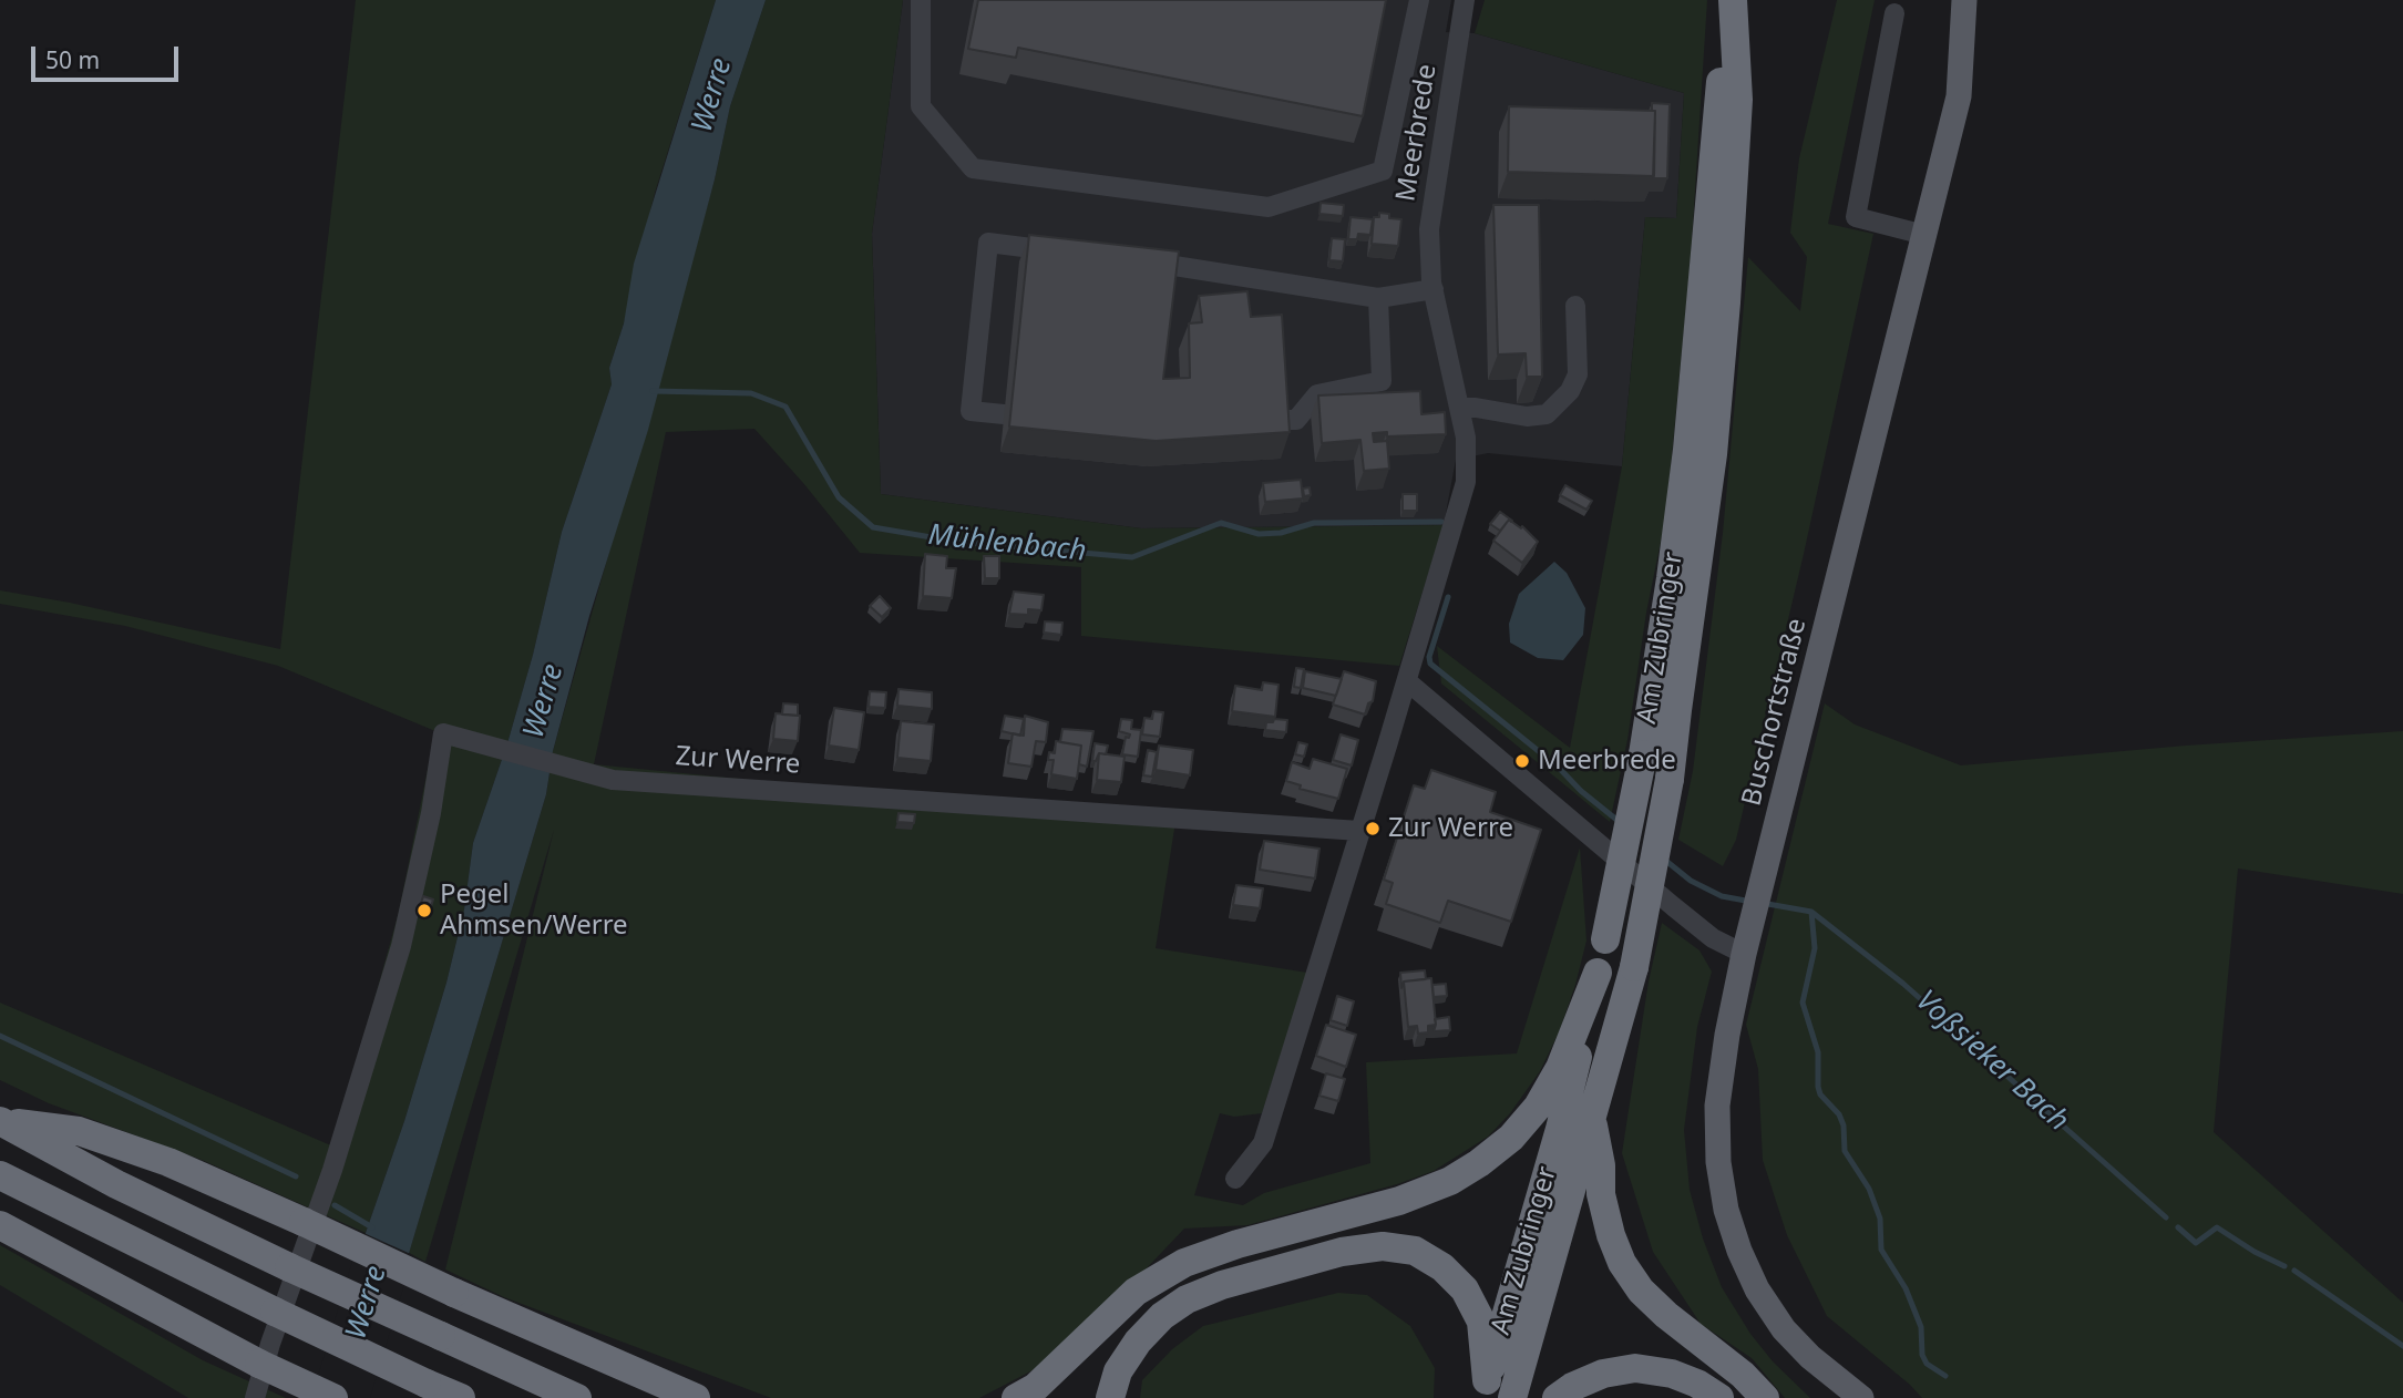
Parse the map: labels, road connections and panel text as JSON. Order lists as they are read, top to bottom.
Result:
{
  "streets": {
    "highway": ["Am Zubringer"],
    "main road": ["Buschortstraße"],
    "street": ["Meerbrede", "Zur Werre"]
  },
  "crossings": [
    ["Meerbrede", "Zur Werre"]
  ],
  "water": ["Werre", "Mühlenbach", "Voßsieker Bach"],
  "places": ["Meerbrede", "Zur Werre", "Pegel Ahmsen/Werre"],
  "scale_bar": "50 m"
}
